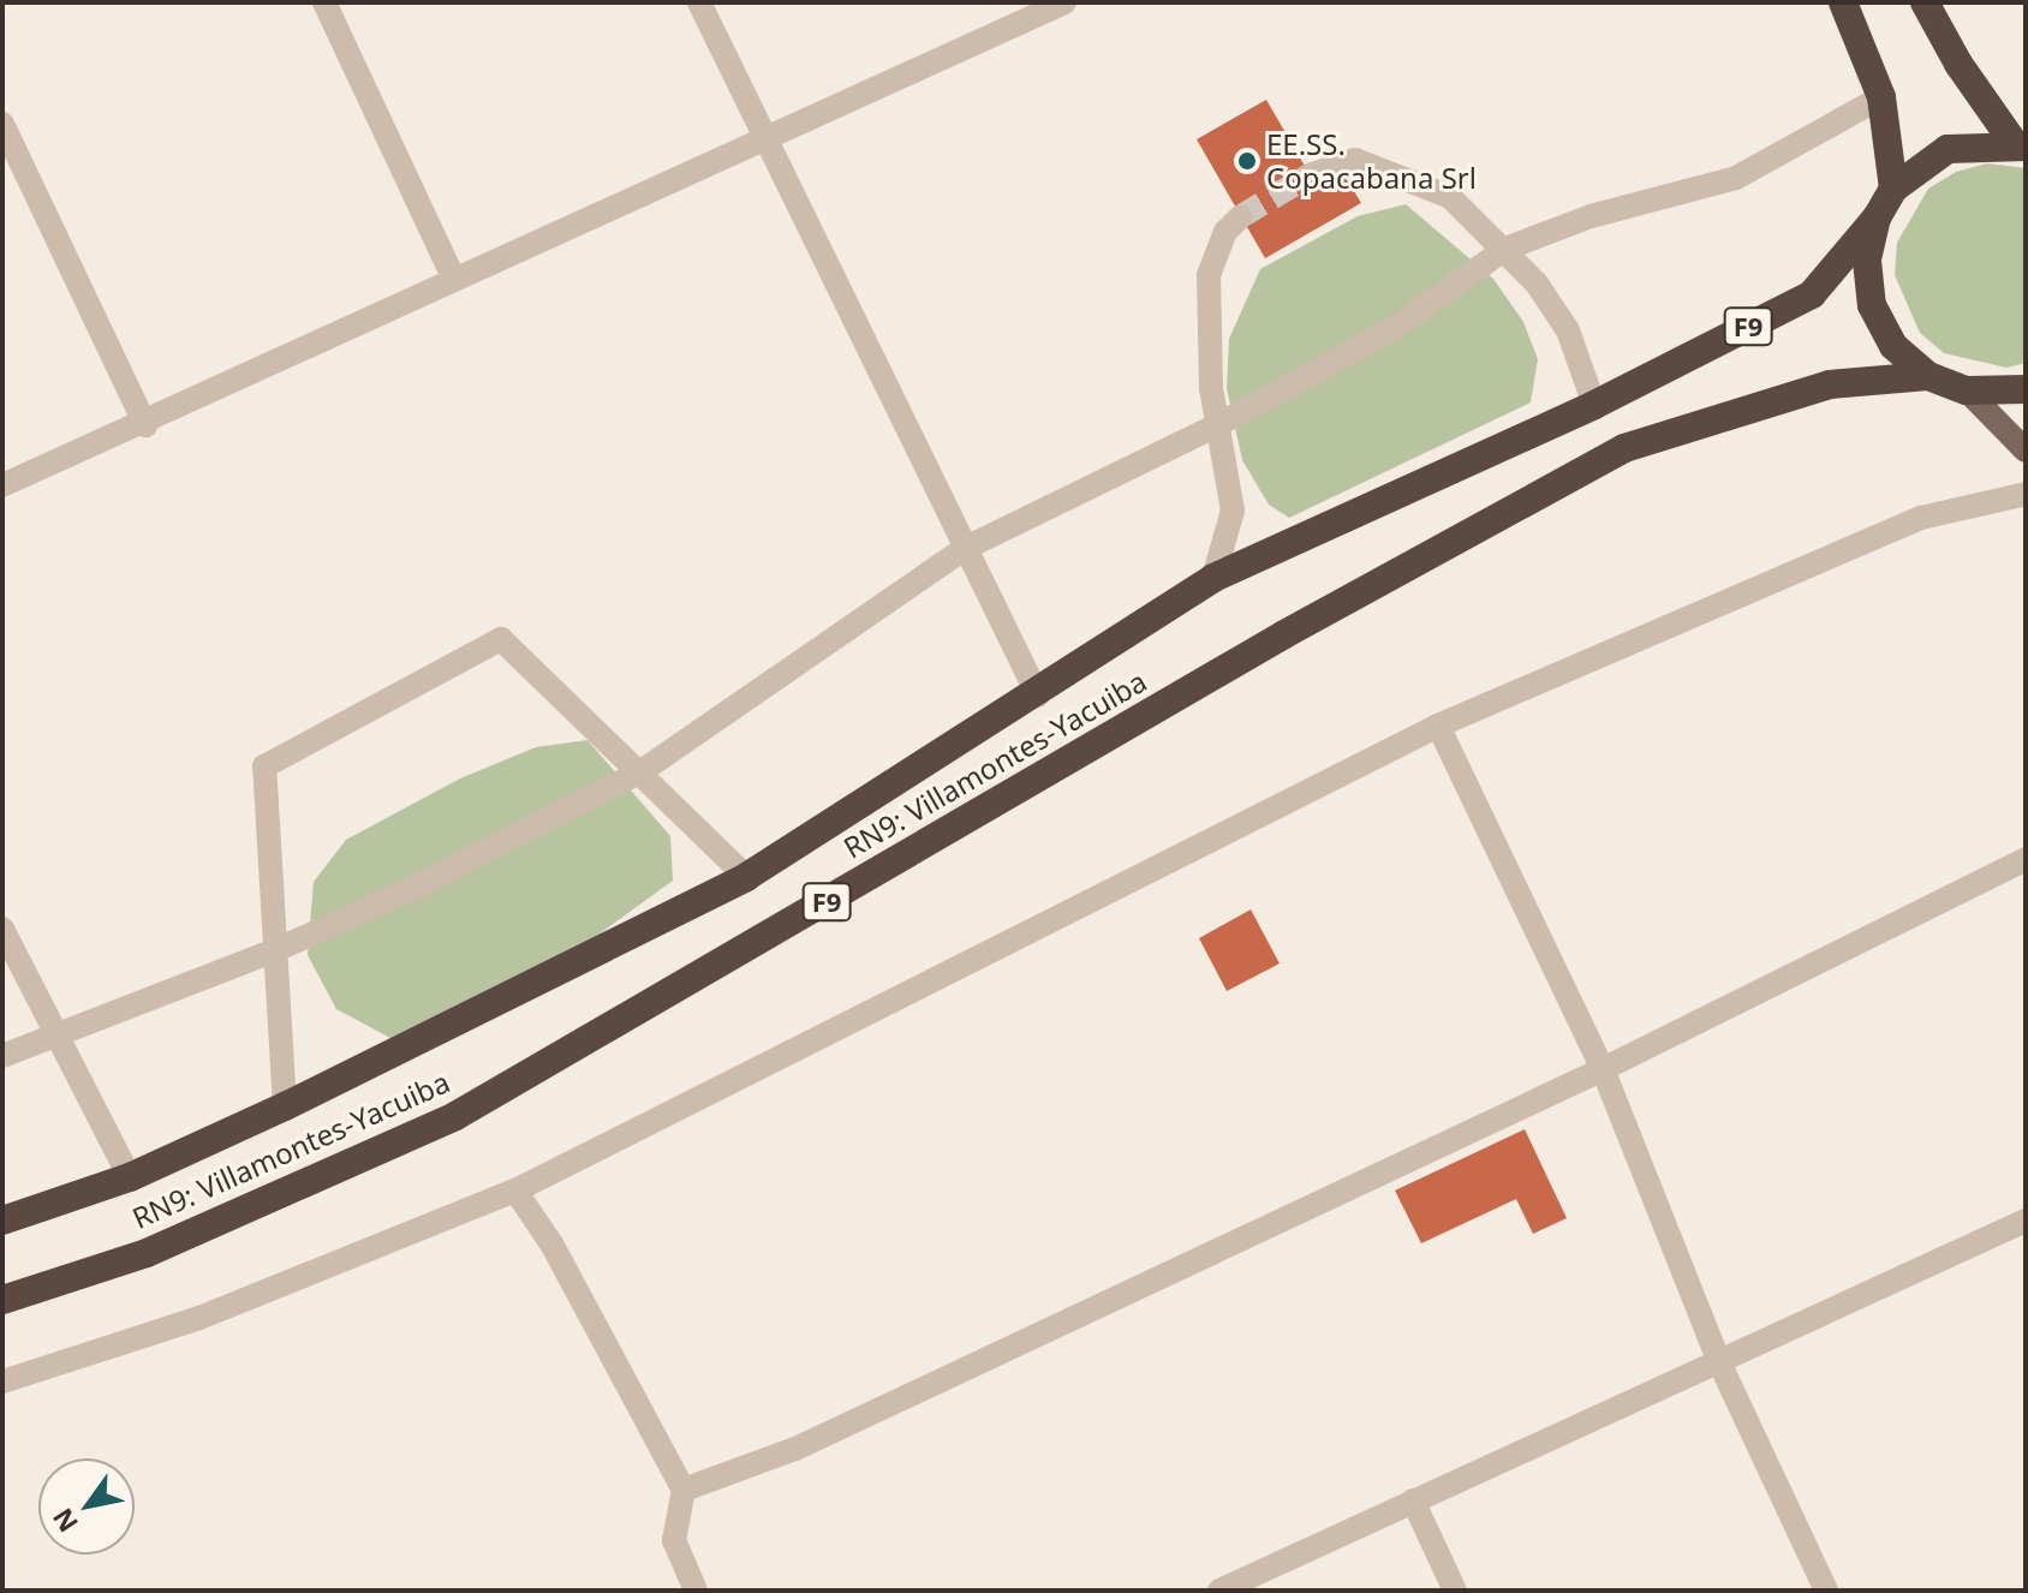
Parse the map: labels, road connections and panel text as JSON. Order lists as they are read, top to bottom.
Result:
{
  "streets": {
    "highway": ["F9", "RN9: Villamontes-Yacuiba"]
  },
  "crossings": [
    ["F9", "RN9: Villamontes-Yacuiba"]
  ],
  "places": ["EE.SS. Copacabana Srl"],
  "north": "bottom left"
}
